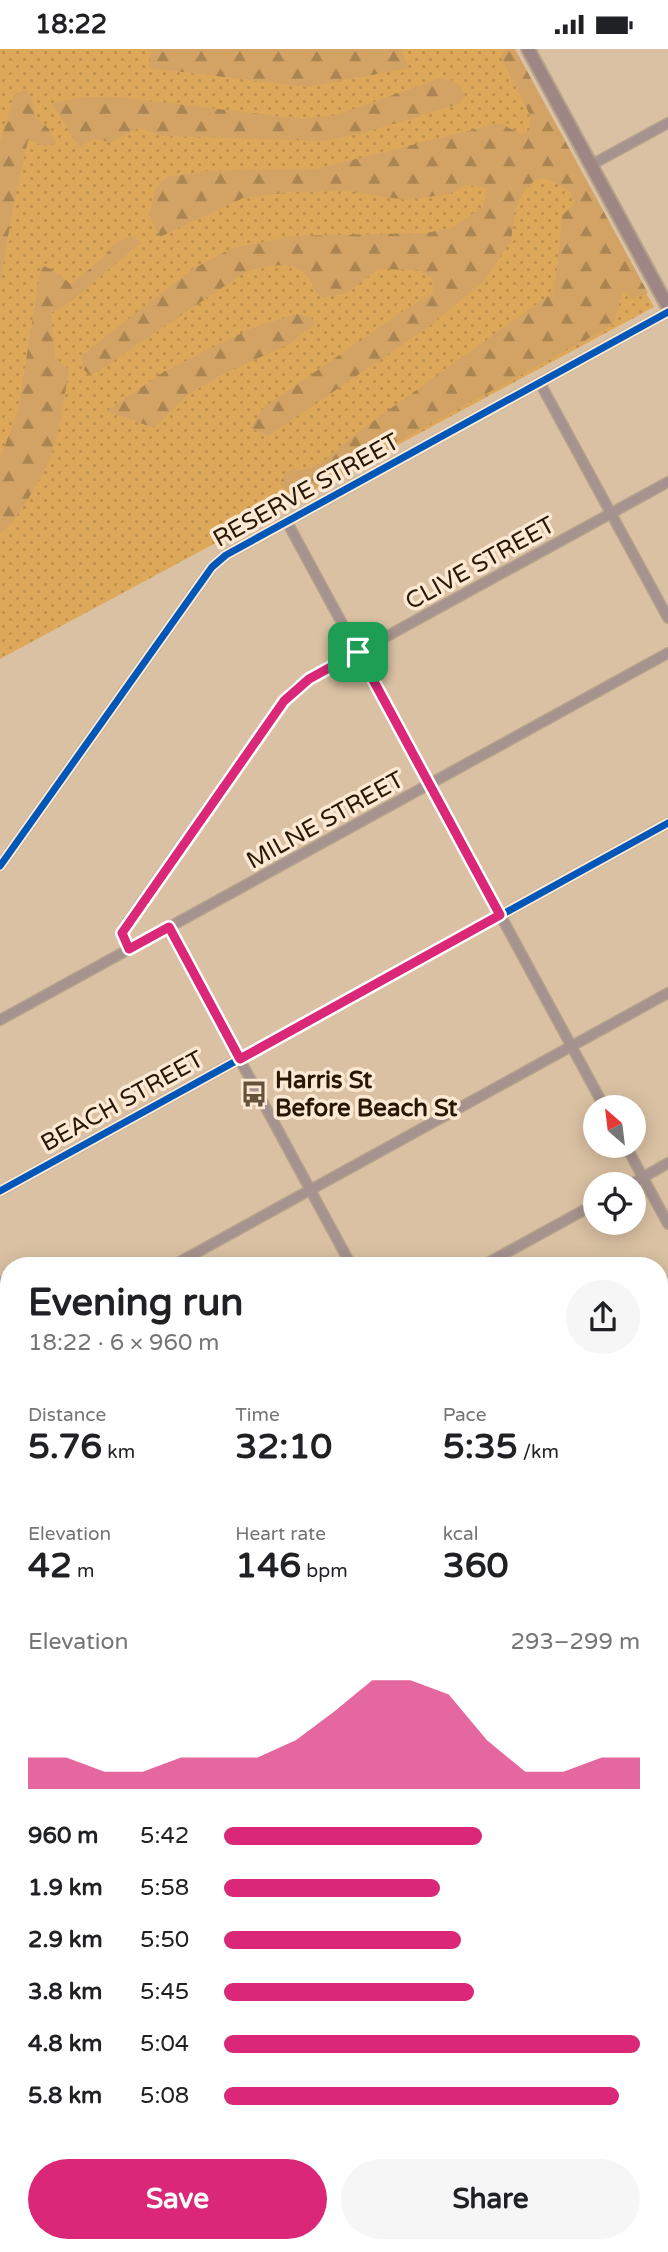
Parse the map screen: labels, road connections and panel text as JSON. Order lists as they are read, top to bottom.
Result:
{
  "streets": {
    "street": [
      "RESERVE STREET",
      "CLIVE STREET",
      "MILNE STREET",
      "BEACH STREET"
    ]
  },
  "crossings": [
    ["CLIVE STREET", "MILNE STREET"]
  ],
  "places": {
    "bus stop": ["Harris St Before Beach St"]
  },
  "north": "top left",
  "page": {
    "status": "18:22",
    "heading": ["Evening run", "18:22 · 6 × 960 m"],
    "stats": [
      ["Distance", "5.76 km"],
      ["Time", "32:10"],
      ["Pace", "5:35 /km"],
      ["Elevation", "42 m"],
      ["Heart rate", "146 bpm"],
      ["kcal", "360"]
    ],
    "chart": ["Elevation", "293–299 m"],
    "list": [
      {
        "name": "960 m",
        "note": "5:42"
      },
      {
        "name": "1.9 km",
        "note": "5:58"
      },
      {
        "name": "2.9 km",
        "note": "5:50"
      },
      {
        "name": "3.8 km",
        "note": "5:45"
      },
      {
        "name": "4.8 km",
        "note": "5:04"
      },
      {
        "name": "5.8 km",
        "note": "5:08"
      }
    ],
    "buttons": ["Save", "Share"]
  }
}
